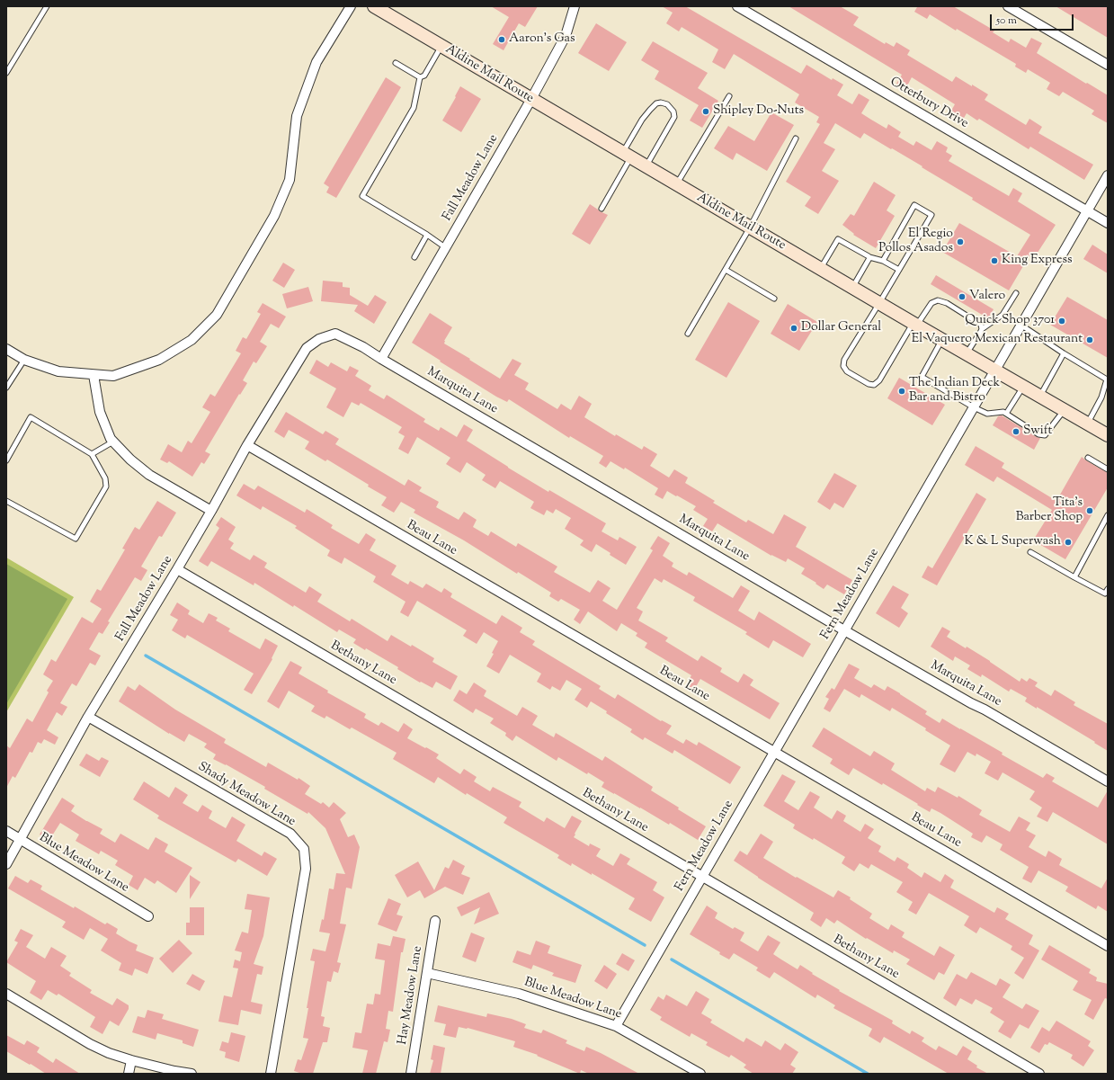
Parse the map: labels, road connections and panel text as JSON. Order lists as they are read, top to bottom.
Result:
{
  "streets": {
    "main road": ["Aldine Mail Route"],
    "street": [
      "Otterbury Drive",
      "Fall Meadow Lane",
      "Marquita Lane",
      "Beau Lane",
      "Fern Meadow Lane",
      "Bethany Lane",
      "Shady Meadow Lane",
      "Blue Meadow Lane",
      "Hay Meadow Lane"
    ]
  },
  "crossings": [
    ["Aldine Mail Route", "Fall Meadow Lane"],
    ["Aldine Mail Route", "Fern Meadow Lane"],
    ["Otterbury Drive", "Fern Meadow Lane"],
    ["Fall Meadow Lane", "Marquita Lane"],
    ["Fall Meadow Lane", "Beau Lane"],
    ["Fall Meadow Lane", "Bethany Lane"],
    ["Fall Meadow Lane", "Shady Meadow Lane"],
    ["Fall Meadow Lane", "Blue Meadow Lane"],
    ["Marquita Lane", "Fern Meadow Lane"],
    ["Beau Lane", "Fern Meadow Lane"],
    ["Fern Meadow Lane", "Bethany Lane"],
    ["Fern Meadow Lane", "Blue Meadow Lane"],
    ["Blue Meadow Lane", "Hay Meadow Lane"]
  ],
  "places": [
    "Aaron's Gas",
    "Shipley Do-Nuts",
    "El Regio Pollos Asados",
    "King Express",
    "Valero",
    "Quick Shop 3701",
    "Dollar General",
    "El Vaquero Mexican Restaurant",
    "The Indian Deck Bar and Bistro",
    "Swift",
    "Tita’s Barber Shop",
    "K & L Superwash"
  ],
  "scale_bar": "50 m"
}
